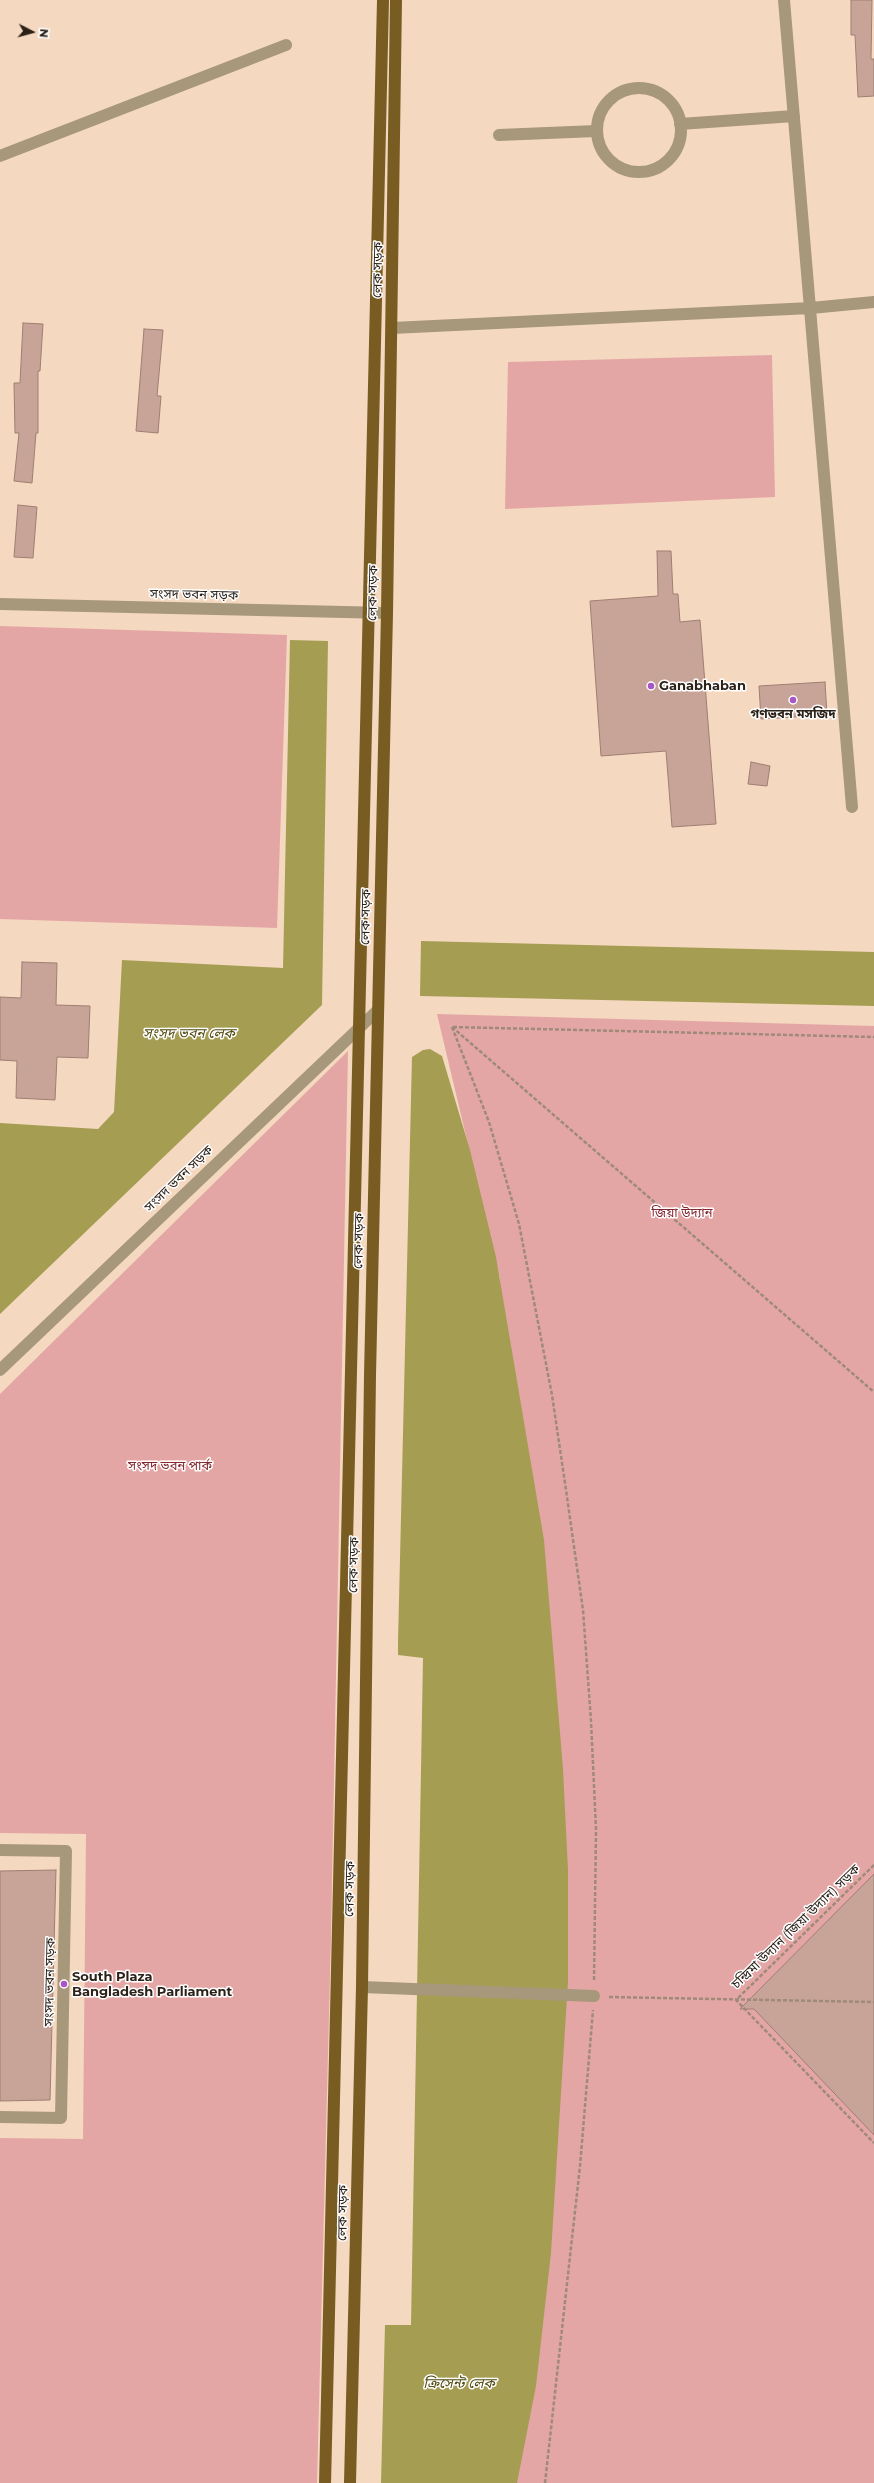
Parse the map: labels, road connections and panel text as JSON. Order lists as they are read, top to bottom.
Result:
{
  "streets": {
    "main road": ["লেক সড়ক"],
    "lane": ["সংসদ ভবন সড়ক"],
    "path": ["চন্দ্রিমা উদ্যান (জিয়া উদ্যান) সড়ক"]
  },
  "crossings": [
    ["লেক সড়ক", "সংসদ ভবন সড়ক"]
  ],
  "water": ["সংসদ ভবন লেক", "ক্রিসেন্ট লেক"],
  "parks": ["জিয়া উদ্যান", "সংসদ ভবন পার্ক"],
  "places": ["Ganabhaban", "গণভবন মসজিদ", "South Plaza Bangladesh Parliament"],
  "north": "right"
}
